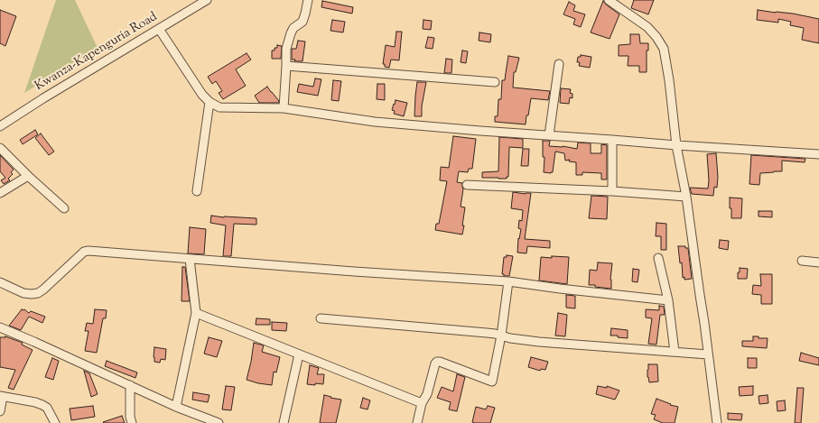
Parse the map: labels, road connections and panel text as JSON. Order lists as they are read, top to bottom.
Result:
{
  "streets": {
    "street": ["Kwanza-Kapenguria Road"]
  }
}
